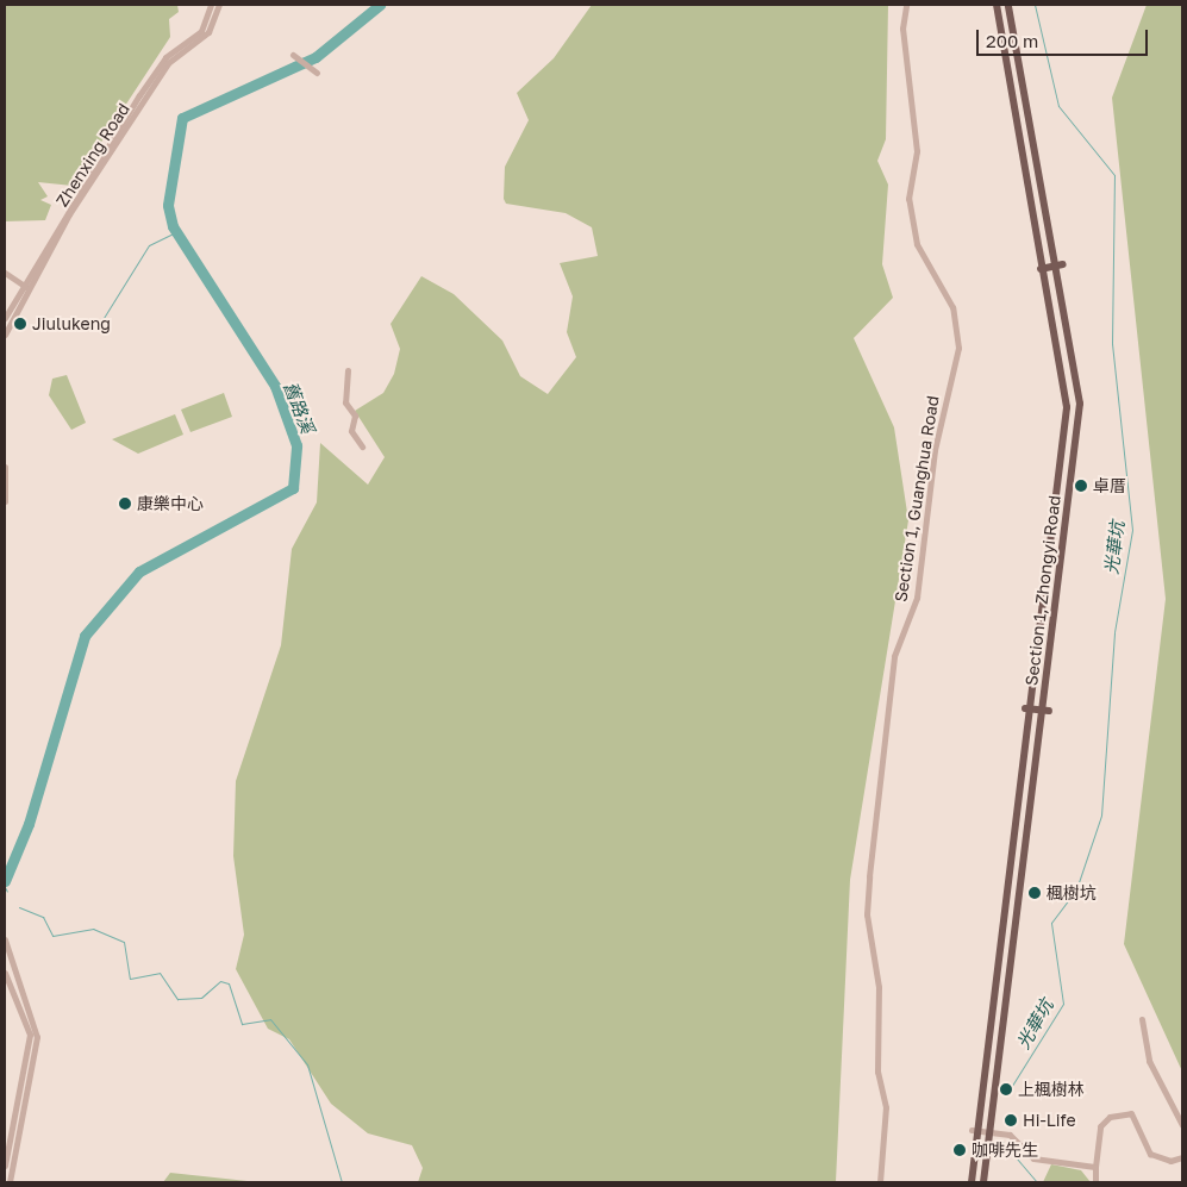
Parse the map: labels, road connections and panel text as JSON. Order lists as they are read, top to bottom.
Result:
{
  "streets": {
    "main road": ["Section 1, Zhongyi Road"],
    "street": ["Zhenxing Road", "Section 1, Guanghua Road"]
  },
  "water": ["舊路溪", "光華坑"],
  "places": [
    "Jiulukeng",
    "卓厝",
    "康樂中心",
    "楓樹坑",
    "上楓樹林",
    "Hi-Life",
    "咖啡先生"
  ],
  "scale_bar": "200 m"
}
